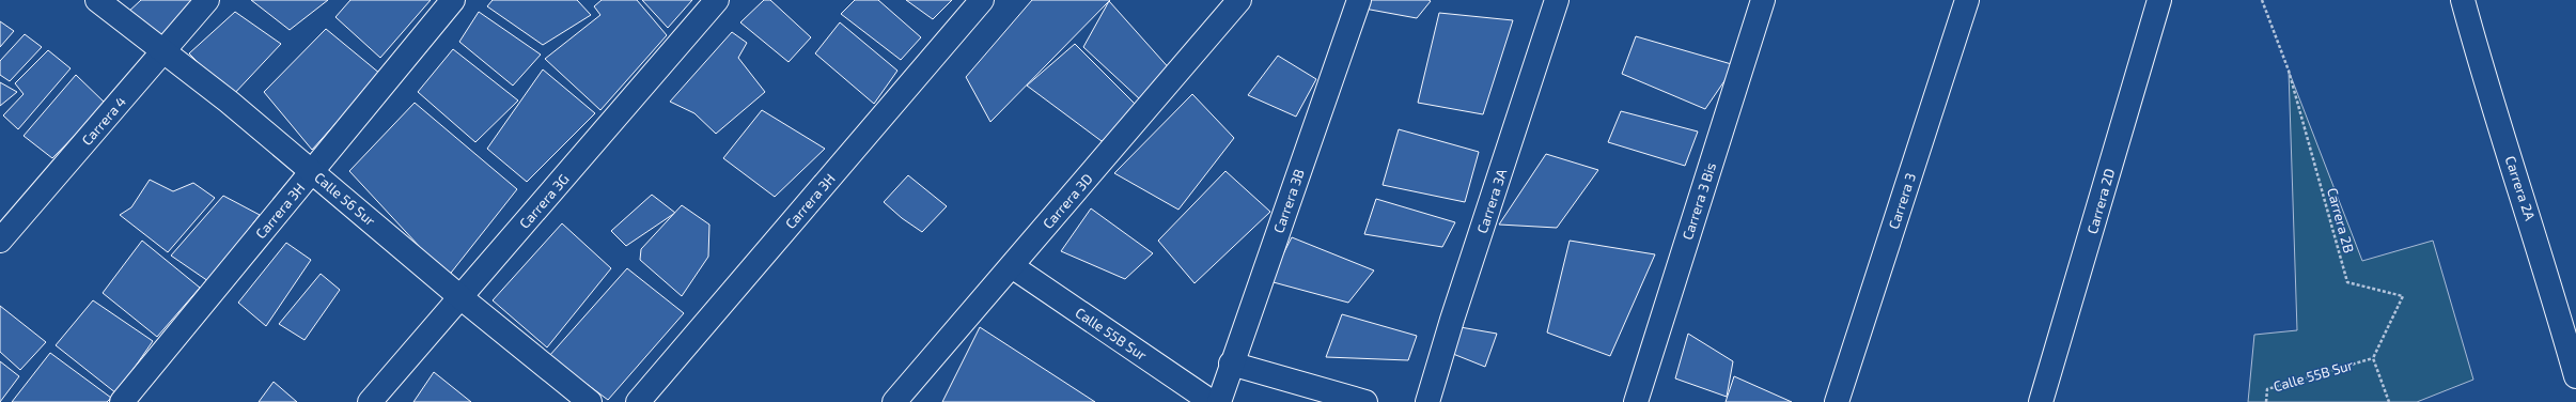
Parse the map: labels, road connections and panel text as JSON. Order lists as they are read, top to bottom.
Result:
{
  "streets": {
    "street": [
      "Carrera 4",
      "Carrera 2A",
      "Calle 56 Sur",
      "Carrera 3G",
      "Carrera 3H",
      "Carrera 3D",
      "Carrera 3B",
      "Carrera 3A",
      "Carrera 3 Bis",
      "Carrera 3",
      "Carrera 2D",
      "Calle 55B Sur"
    ],
    "path": ["Carrera 2B"]
  },
  "crossings": [
    ["Carrera 4", "Calle 56 Sur"],
    ["Calle 56 Sur", "Carrera 3G"],
    ["Calle 56 Sur", "Carrera 3H"],
    ["Carrera 3D", "Calle 55B Sur"],
    ["Carrera 2B", "Calle 55B Sur"]
  ]
}
